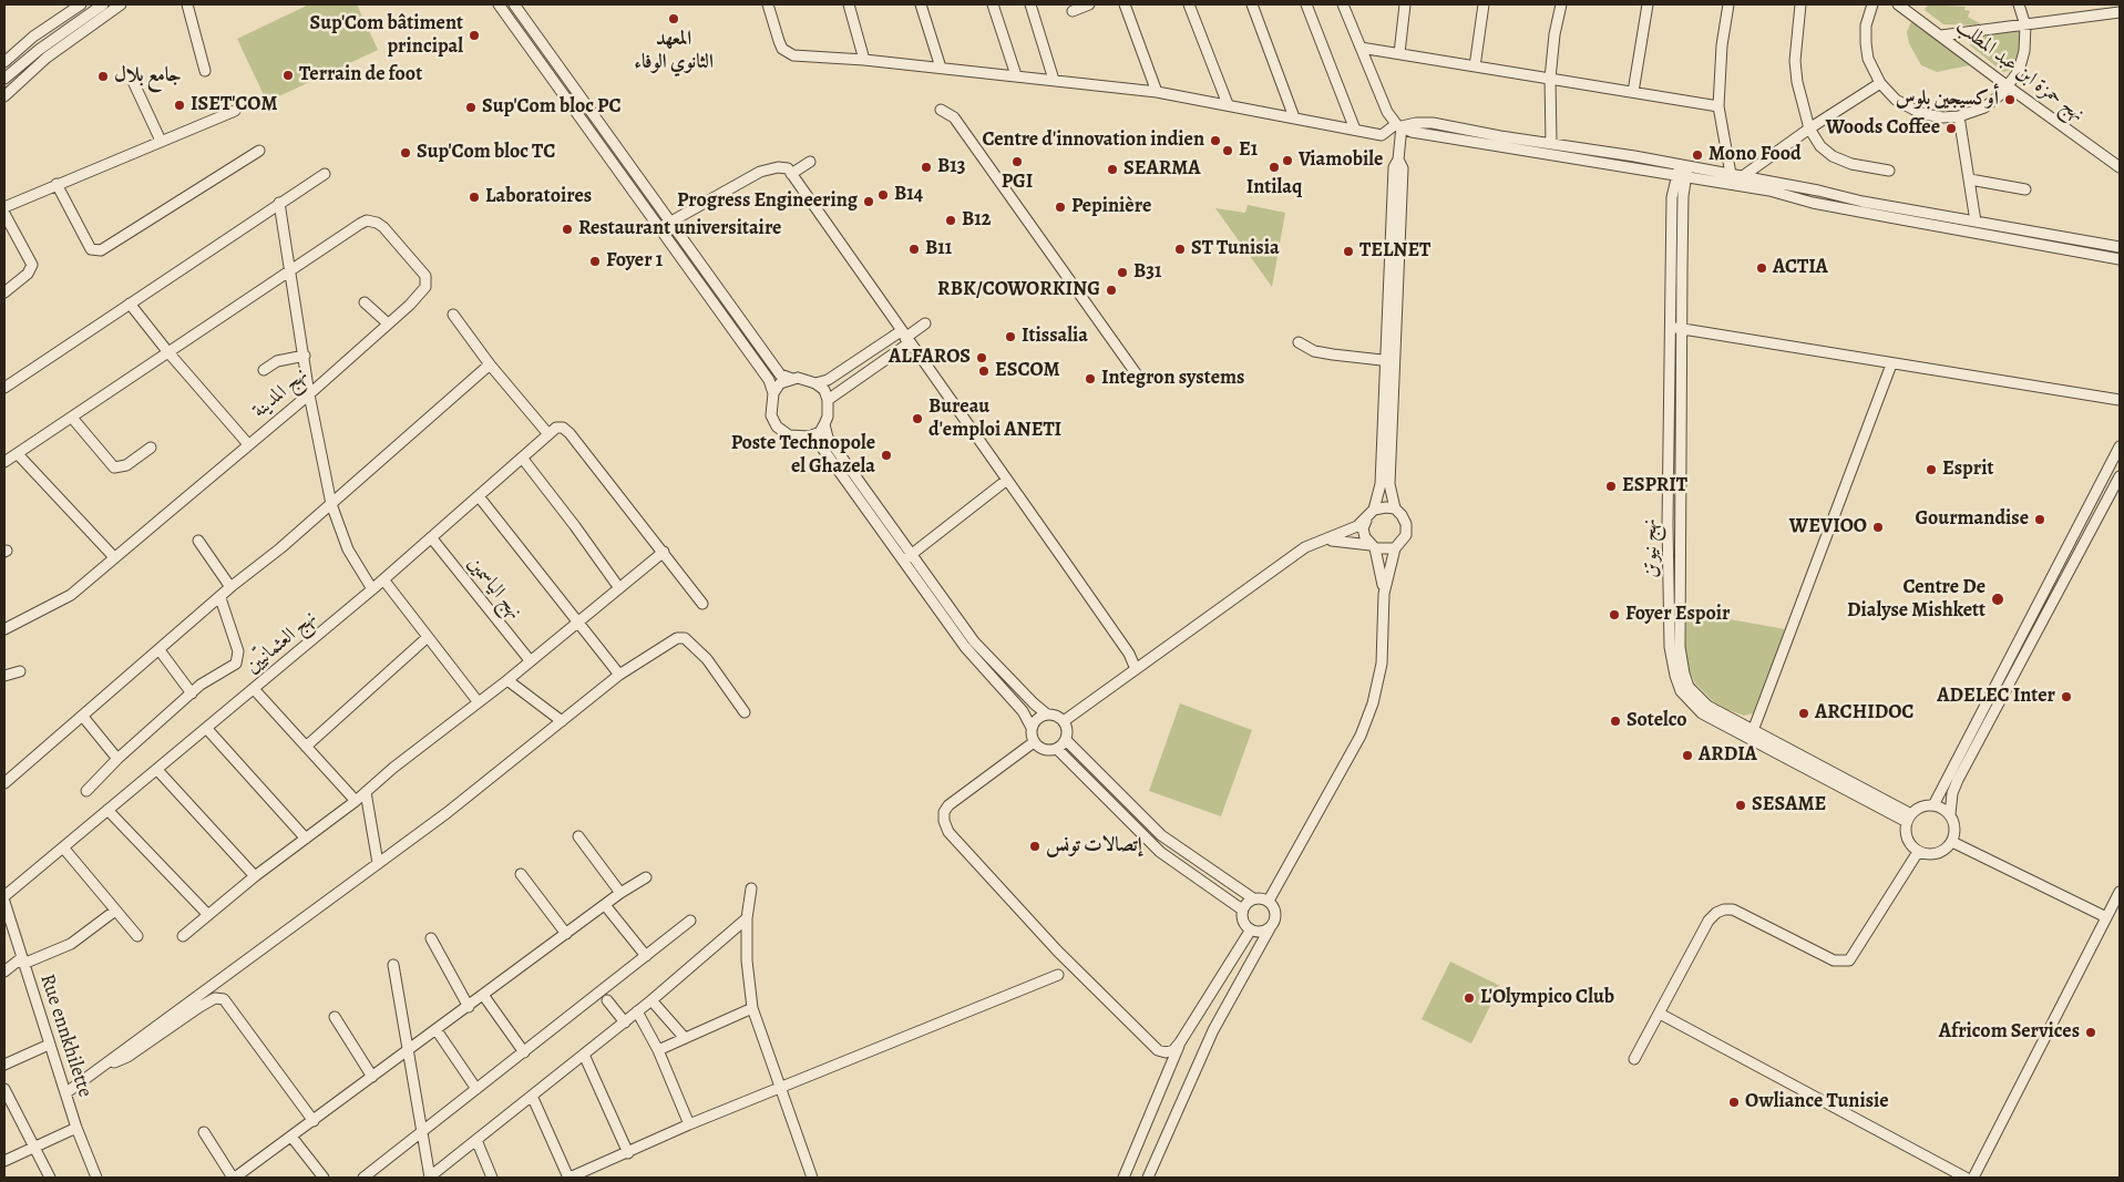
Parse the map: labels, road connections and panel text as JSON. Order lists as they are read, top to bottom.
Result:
{
  "streets": {
    "street": [
      "نهج حمزة ابن عبد المطلب",
      "نهج المدينة",
      "نهج نيوتن",
      "نهج الياسمين",
      "نهج العثمانيّين",
      "Rue ennkhilette"
    ]
  },
  "crossings": [
    ["نهج الياسمين", "نهج العثمانيّين"]
  ],
  "places": [
    "المعهد الثانوي الوفاء",
    "Sup'Com bâtiment principal",
    "Terrain de foot",
    "جامع بلال",
    "أوكسيجين بلوس",
    "ISET'COM",
    "Sup'Com bloc PC",
    "Woods Coffee",
    "Centre d'innovation indien",
    "E1",
    "Sup'Com bloc TC",
    "Mono Food",
    "Viamobile",
    "PGI",
    "B13",
    "Intilaq",
    "SEARMA",
    "B14",
    "Laboratoires",
    "Progress Engineering",
    "Pepinière",
    "B12",
    "Restaurant universitaire",
    "B11",
    "ST Tunisia",
    "TELNET",
    "Foyer 1",
    "ACTIA",
    "B31",
    "RBK/COWORKING",
    "Itissalia",
    "ALFAROS",
    "ESCOM",
    "Integron systems",
    "Bureau d'emploi ANETI",
    "Poste Technopole el Ghazela",
    "Esprit",
    "ESPRIT",
    "Gourmandise",
    "WEVIOO",
    "Centre De Dialyse Mishkett",
    "Foyer Espoir",
    "ADELEC Inter",
    "ARCHIDOC",
    "Sotelco",
    "ARDIA",
    "SESAME",
    "إتصالات تونس",
    "L'Olympico Club",
    "Africom Services",
    "Owliance Tunisie"
  ]
}
